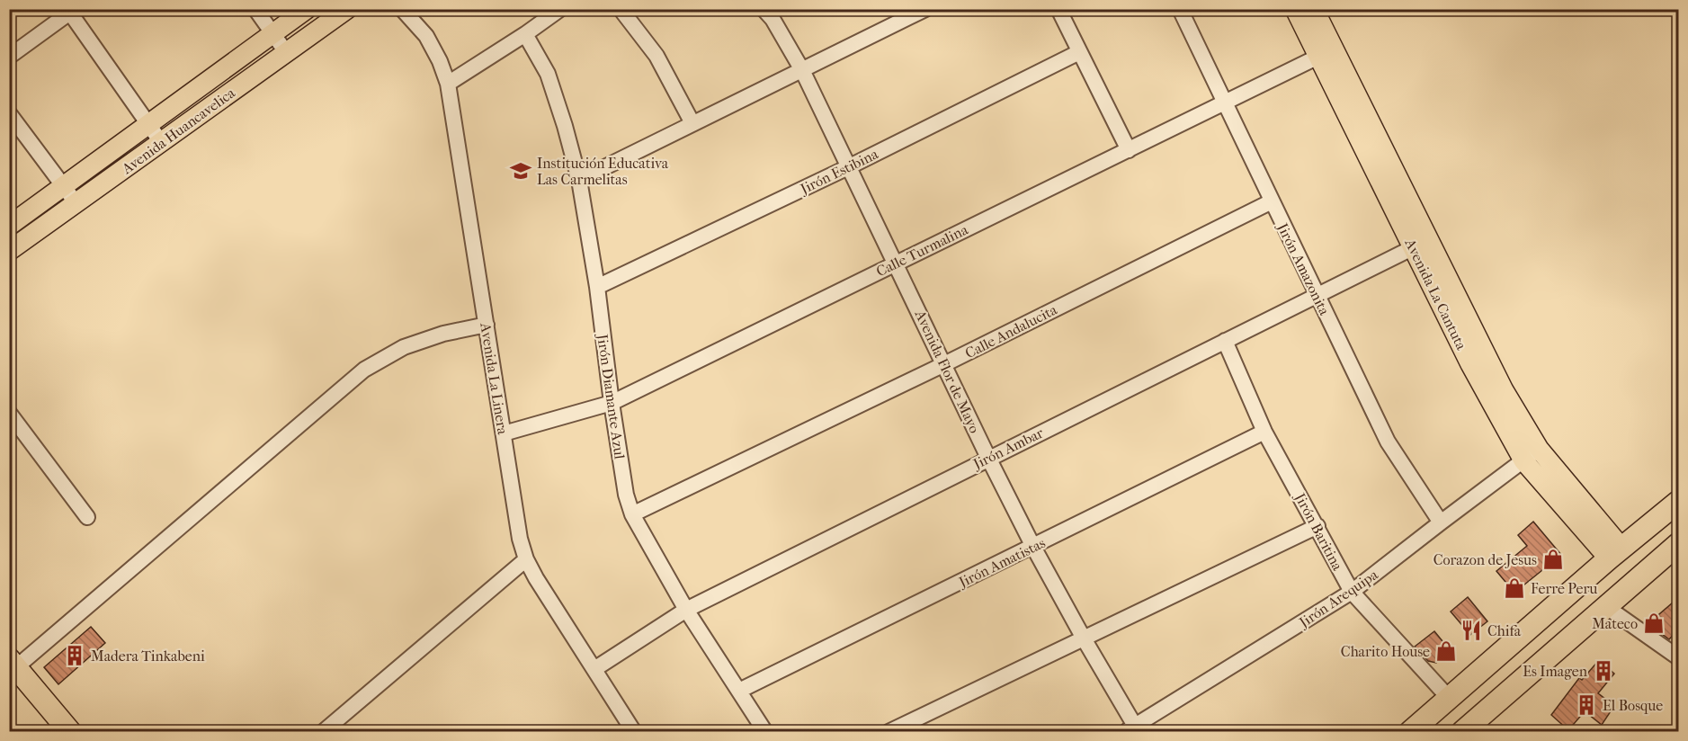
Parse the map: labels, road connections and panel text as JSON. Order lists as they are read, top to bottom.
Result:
{
  "streets": {
    "main road": ["Avenida Huancavelica", "Avenida La Cantuta"],
    "street": [
      "Jirón Estibina",
      "Calle Turmalina",
      "Jirón Amazonita",
      "Calle Andalucita",
      "Avenida Flor de Mayo",
      "Avenida La Linera",
      "Jirón Diamante Azul",
      "Jirón Ambar",
      "Jirón Baritina",
      "Jirón Amatistas",
      "Jirón Arequipa"
    ]
  },
  "crossings": [
    ["Jirón Estibina", "Avenida Flor de Mayo"],
    ["Jirón Estibina", "Jirón Diamante Azul"],
    ["Calle Turmalina", "Jirón Amazonita"],
    ["Calle Turmalina", "Avenida La Cantuta"],
    ["Calle Turmalina", "Avenida Flor de Mayo"],
    ["Calle Turmalina", "Avenida La Linera"],
    ["Calle Turmalina", "Jirón Diamante Azul"],
    ["Jirón Amazonita", "Calle Andalucita"],
    ["Jirón Amazonita", "Jirón Ambar"],
    ["Jirón Amazonita", "Jirón Arequipa"],
    ["Avenida La Cantuta", "Jirón Ambar"],
    ["Avenida La Cantuta", "Jirón Arequipa"],
    ["Calle Andalucita", "Avenida Flor de Mayo"],
    ["Calle Andalucita", "Jirón Diamante Azul"],
    ["Avenida Flor de Mayo", "Jirón Ambar"],
    ["Avenida Flor de Mayo", "Jirón Amatistas"],
    ["Avenida Flor de Mayo", "Jirón Arequipa"],
    ["Avenida La Linera", "Jirón Ambar"],
    ["Jirón Diamante Azul", "Jirón Ambar"],
    ["Jirón Diamante Azul", "Jirón Amatistas"],
    ["Jirón Ambar", "Jirón Baritina"],
    ["Jirón Baritina", "Jirón Amatistas"],
    ["Jirón Baritina", "Jirón Arequipa"]
  ],
  "places": {
    "school or university": ["Institución Educativa Las Carmelitas"],
    "shop": [
      "Corazon de Jesus",
      "Ferre Peru",
      "Mateco",
      "Charito House"
    ],
    "restaurant": ["Chifa"],
    "building": ["Madera Tinkabeni", "Es Imagen", "El Bosque"]
  }
}
